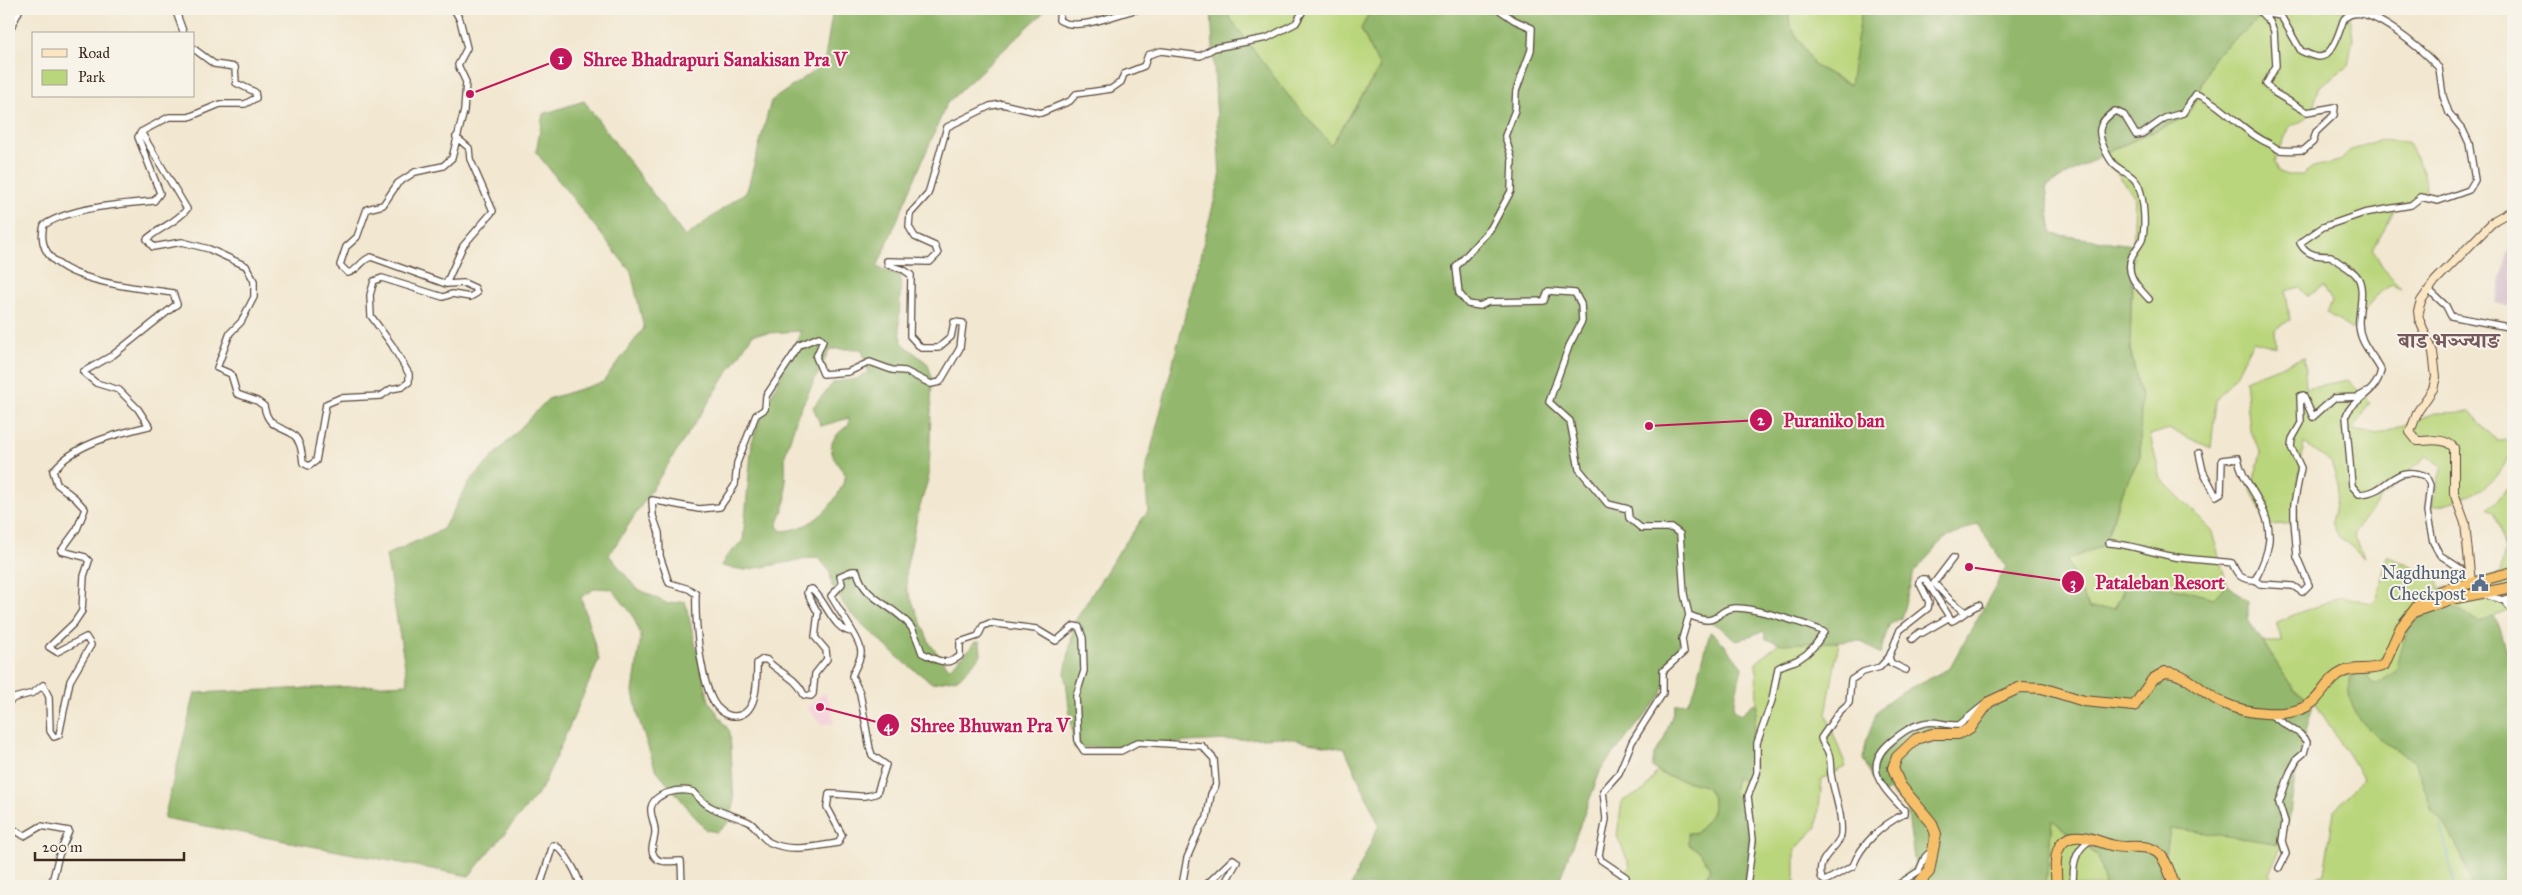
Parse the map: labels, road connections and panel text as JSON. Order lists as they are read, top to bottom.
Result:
{
  "districts": ["बाड भञ्ज्याङ"],
  "places": {
    "other": [
      "Shree Bhadrapuri Sanakisan Pra V",
      "Puraniko ban",
      "Pataleban Resort",
      "Shree Bhuwan Pra V"
    ],
    "public building": ["Nagdhunga Checkpost"]
  },
  "legend": ["Road", "Park"],
  "scale_bar": "200 m"
}
